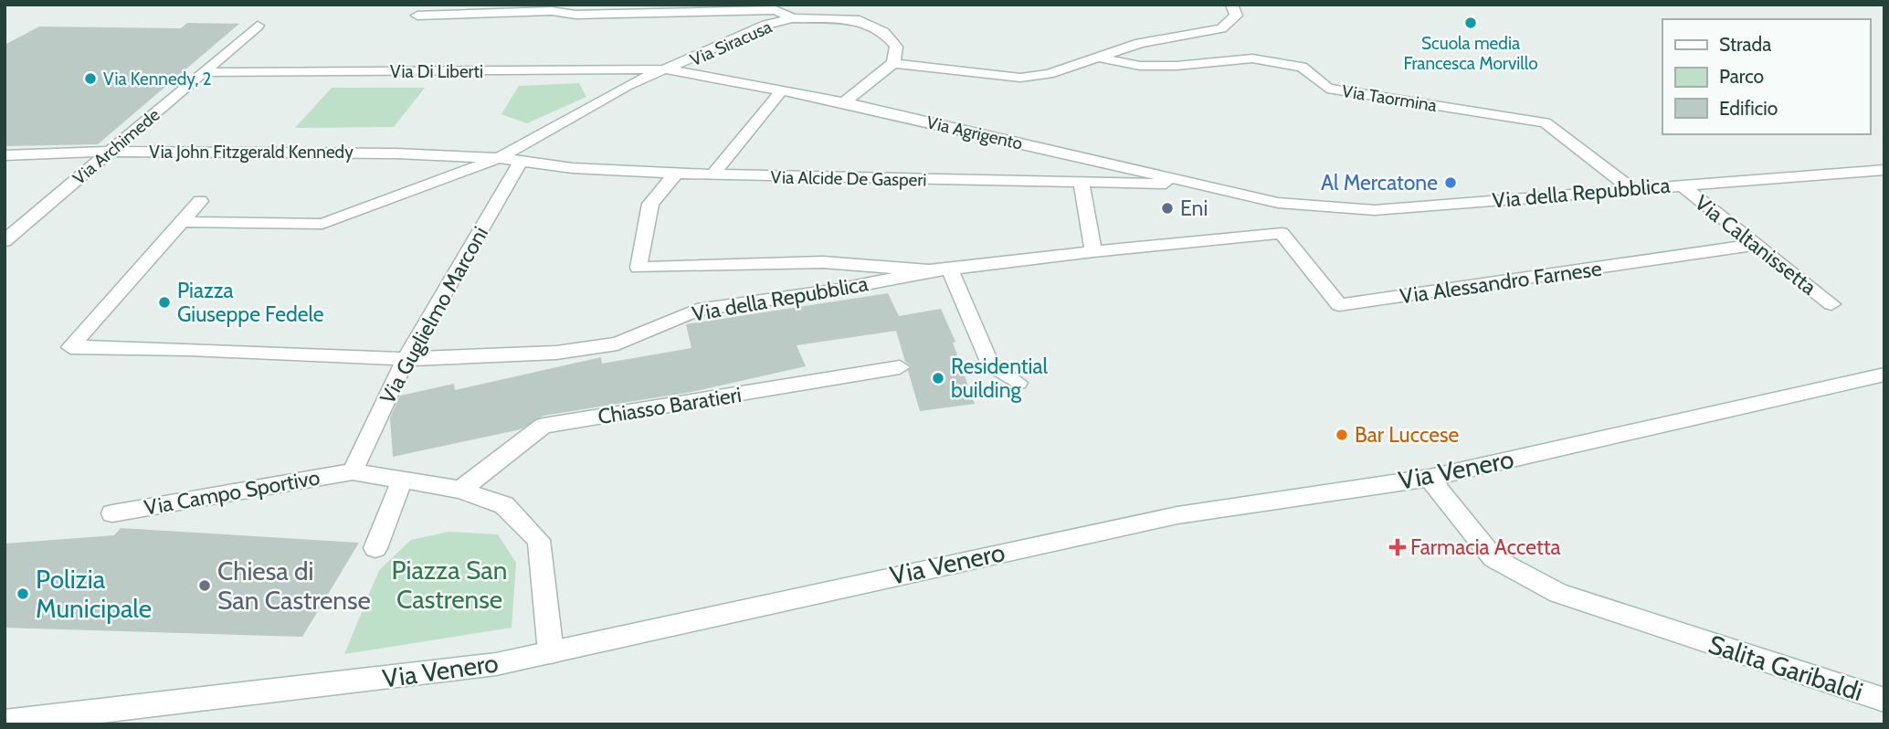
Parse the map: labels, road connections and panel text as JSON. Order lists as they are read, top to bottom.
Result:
{
  "streets": {
    "street": [
      "Via Siracusa",
      "Via Di Liberti",
      "Via Taormina",
      "Via Agrigento",
      "Via Archimede",
      "Via John Fitzgerald Kennedy",
      "Via Alcide De Gasperi",
      "Via della Repubblica",
      "Via Caltanissetta",
      "Via Alessandro Farnese",
      "Via Guglielmo Marconi",
      "Chiasso Baratieri",
      "Via Venero",
      "Via Campo Sportivo",
      "Salita Garibaldi"
    ]
  },
  "crossings": [
    ["Via Siracusa", "Via Di Liberti"],
    ["Via Siracusa", "Via Agrigento"],
    ["Via Siracusa", "Via John Fitzgerald Kennedy"],
    ["Via Siracusa", "Via Alcide De Gasperi"],
    ["Via Siracusa", "Via della Repubblica"],
    ["Via Di Liberti", "Via Agrigento"],
    ["Via Di Liberti", "Via Archimede"],
    ["Via Taormina", "Via della Repubblica"],
    ["Via Agrigento", "Via Alcide De Gasperi"],
    ["Via Agrigento", "Via della Repubblica"],
    ["Via Archimede", "Via John Fitzgerald Kennedy"],
    ["Via John Fitzgerald Kennedy", "Via Alcide De Gasperi"],
    ["Via Alcide De Gasperi", "Via Guglielmo Marconi"],
    ["Via della Repubblica", "Via Caltanissetta"],
    ["Via della Repubblica", "Via Guglielmo Marconi"],
    ["Via Caltanissetta", "Via Alessandro Farnese"],
    ["Via Guglielmo Marconi", "Via Campo Sportivo"],
    ["Chiasso Baratieri", "Via Campo Sportivo"],
    ["Via Venero", "Via Campo Sportivo"],
    ["Via Venero", "Salita Garibaldi"]
  ],
  "parks": ["Piazza San Castrense"],
  "places": {
    "other": [
      "Scuola media Francesca Morvillo",
      "Via Kennedy, 2",
      "Al Mercatone",
      "Eni",
      "Piazza Giuseppe Fedele",
      "Residential building",
      "Bar Luccese",
      "Chiesa di San Castrense",
      "Polizia Municipale"
    ],
    "health": ["Farmacia Accetta"]
  },
  "legend": ["Strada", "Parco", "Edificio"]
}
